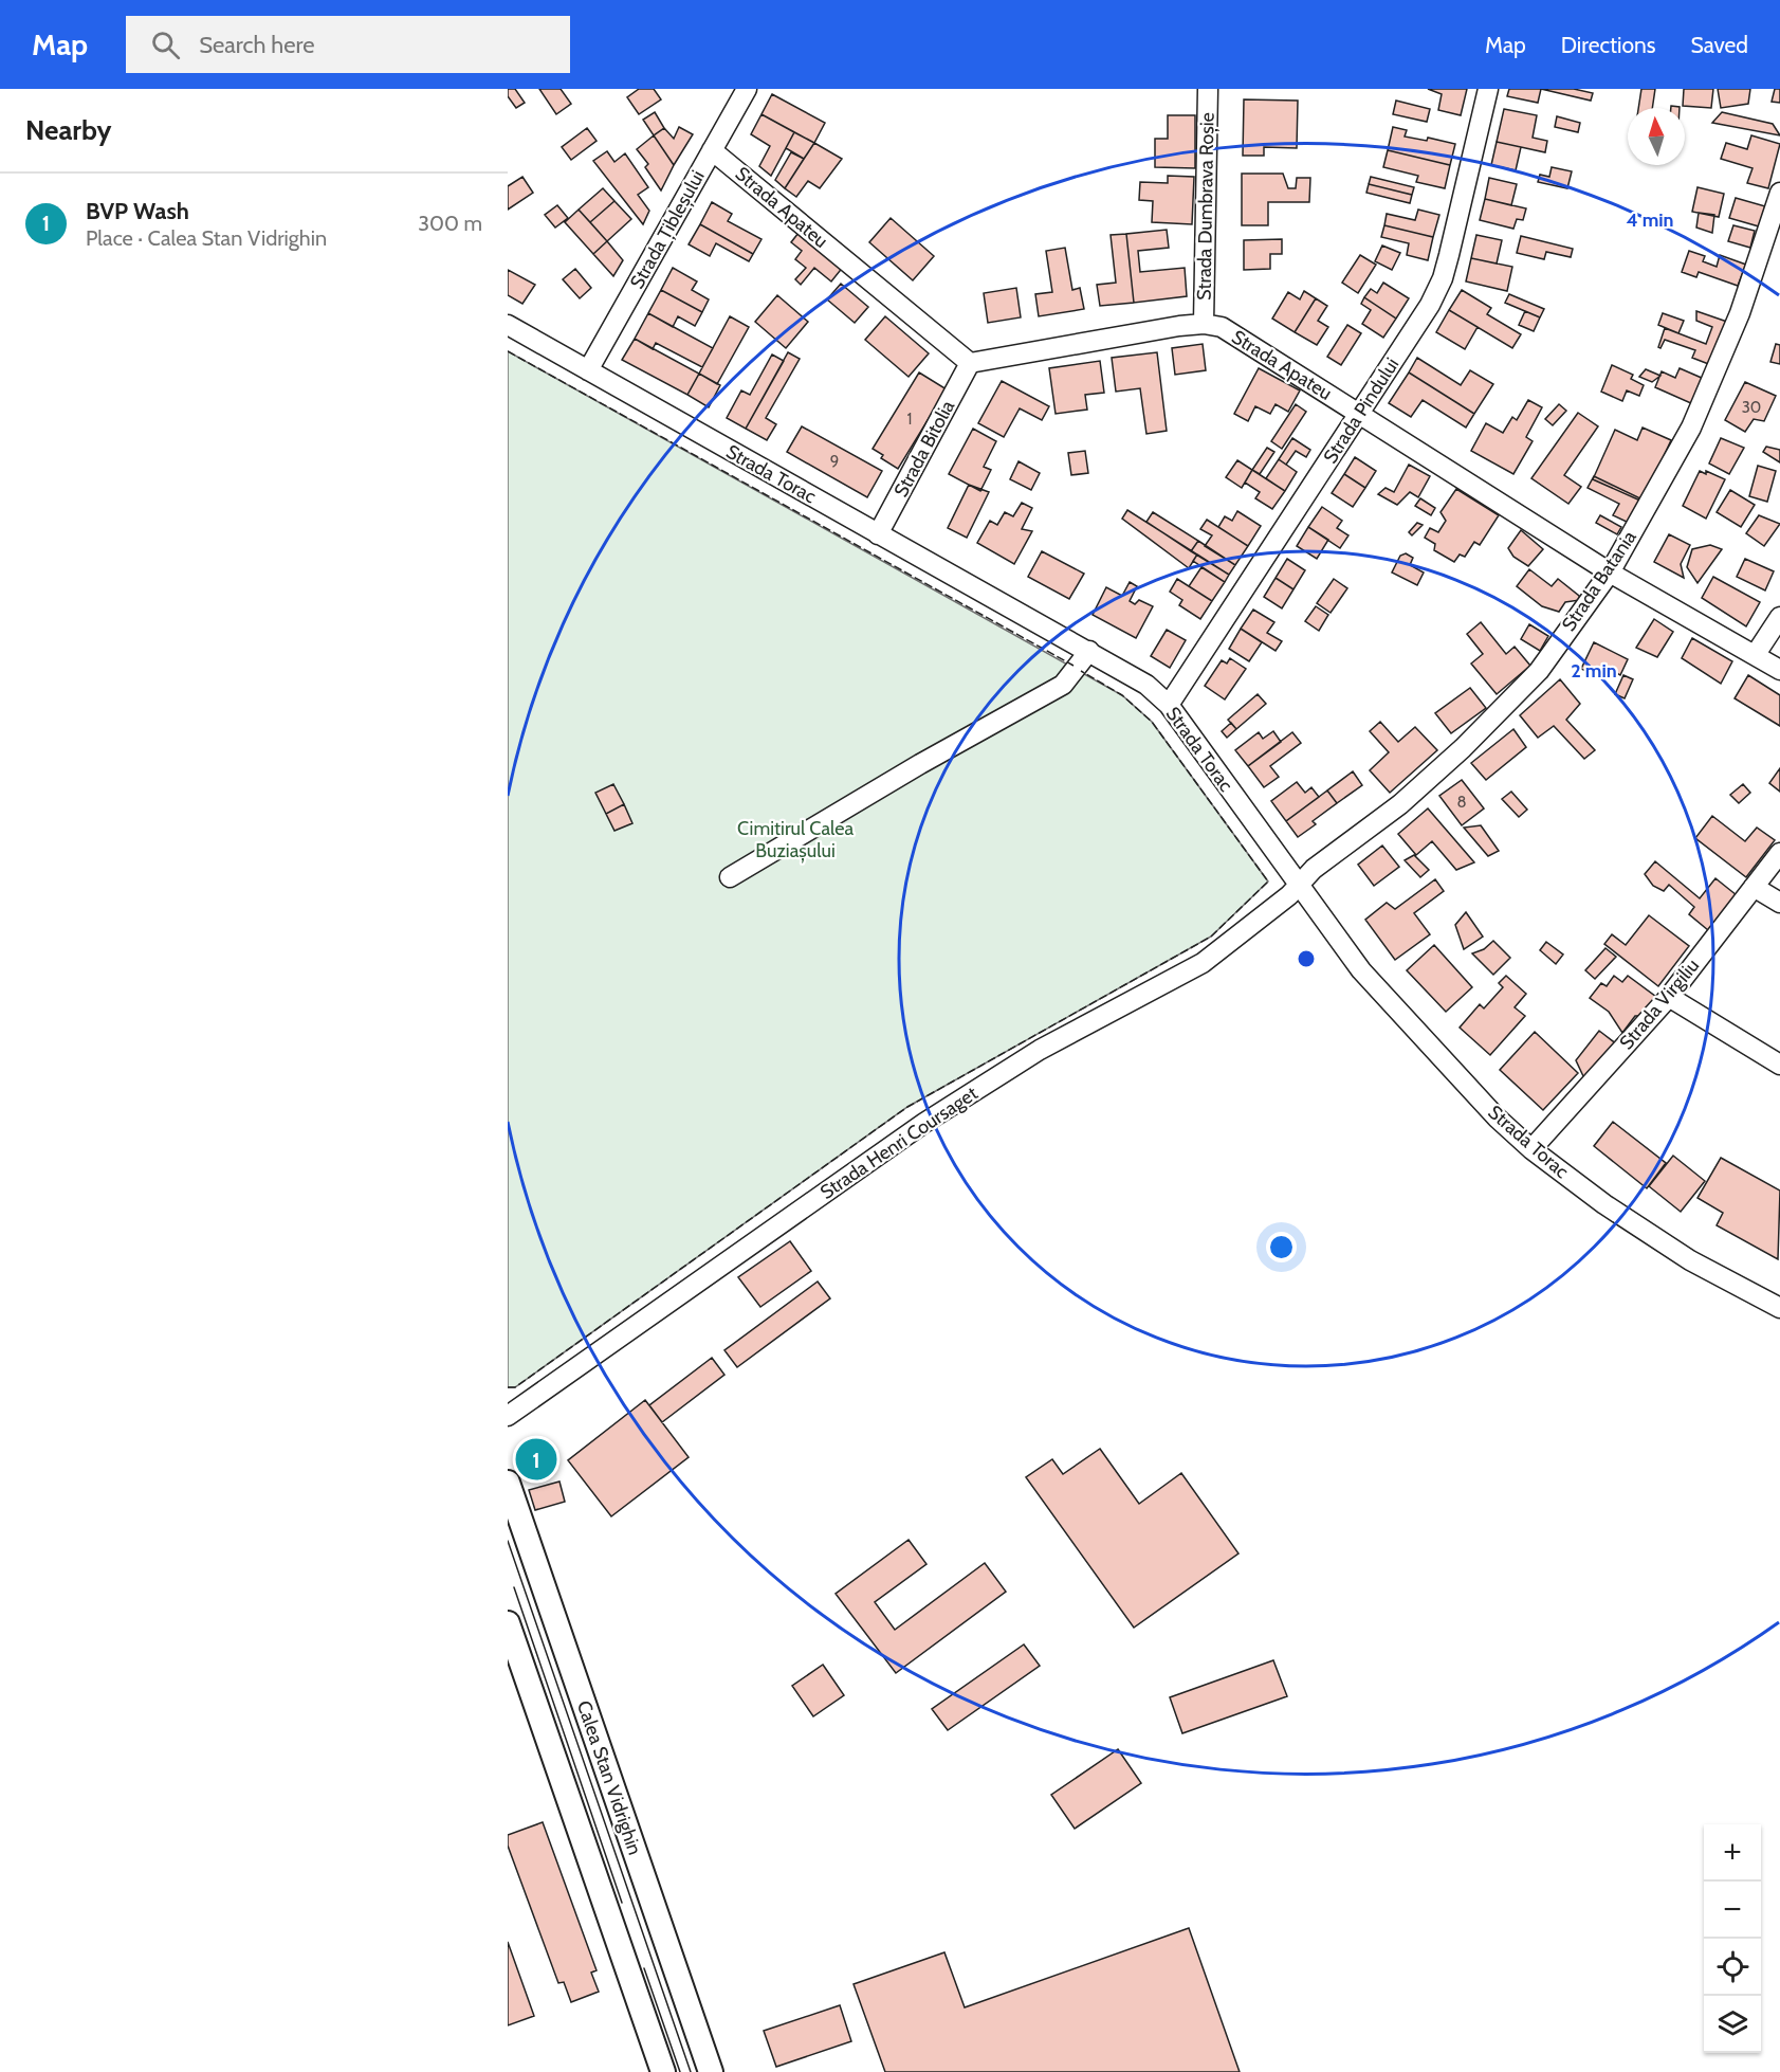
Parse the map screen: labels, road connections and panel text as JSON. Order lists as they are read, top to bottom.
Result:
{
  "streets": {
    "main road": ["Calea Stan Vidrighin"],
    "street": [
      "Strada Dumbrava Roșie",
      "Strada Apateu",
      "Strada Țibleșului",
      "Strada Pindului",
      "Strada Bitolia",
      "Strada Torac",
      "Strada Batania",
      "Strada Virgiliu",
      "Strada Henri Coursaget"
    ]
  },
  "crossings": [
    ["Strada Dumbrava Roșie", "Strada Apateu"],
    ["Strada Apateu", "Strada Țibleșului"],
    ["Strada Apateu", "Strada Pindului"],
    ["Strada Apateu", "Strada Bitolia"],
    ["Strada Apateu", "Strada Batania"],
    ["Strada Țibleșului", "Strada Torac"],
    ["Strada Pindului", "Strada Torac"],
    ["Strada Bitolia", "Strada Torac"],
    ["Strada Torac", "Strada Batania"],
    ["Strada Torac", "Strada Virgiliu"],
    ["Strada Torac", "Strada Henri Coursaget"],
    ["Strada Batania", "Strada Henri Coursaget"]
  ],
  "parks": ["Cimitirul Calea Buziașului"],
  "house_numbers": [
    "30",
    "1",
    "9",
    "8"
  ],
  "north": "top",
  "page": {
    "header": "Map",
    "search": "Search here",
    "nav": ["Map", "Directions", "Saved"],
    "heading": "Nearby",
    "list": [
      {
        "mark": "1",
        "name": "BVP Wash",
        "note": "Place · Calea Stan Vidrighin",
        "value": "300 m"
      }
    ],
    "pins": "1",
    "map_buttons": ["+", "−"]
  },
  "rings": ["4 min", "2 min"]
}
